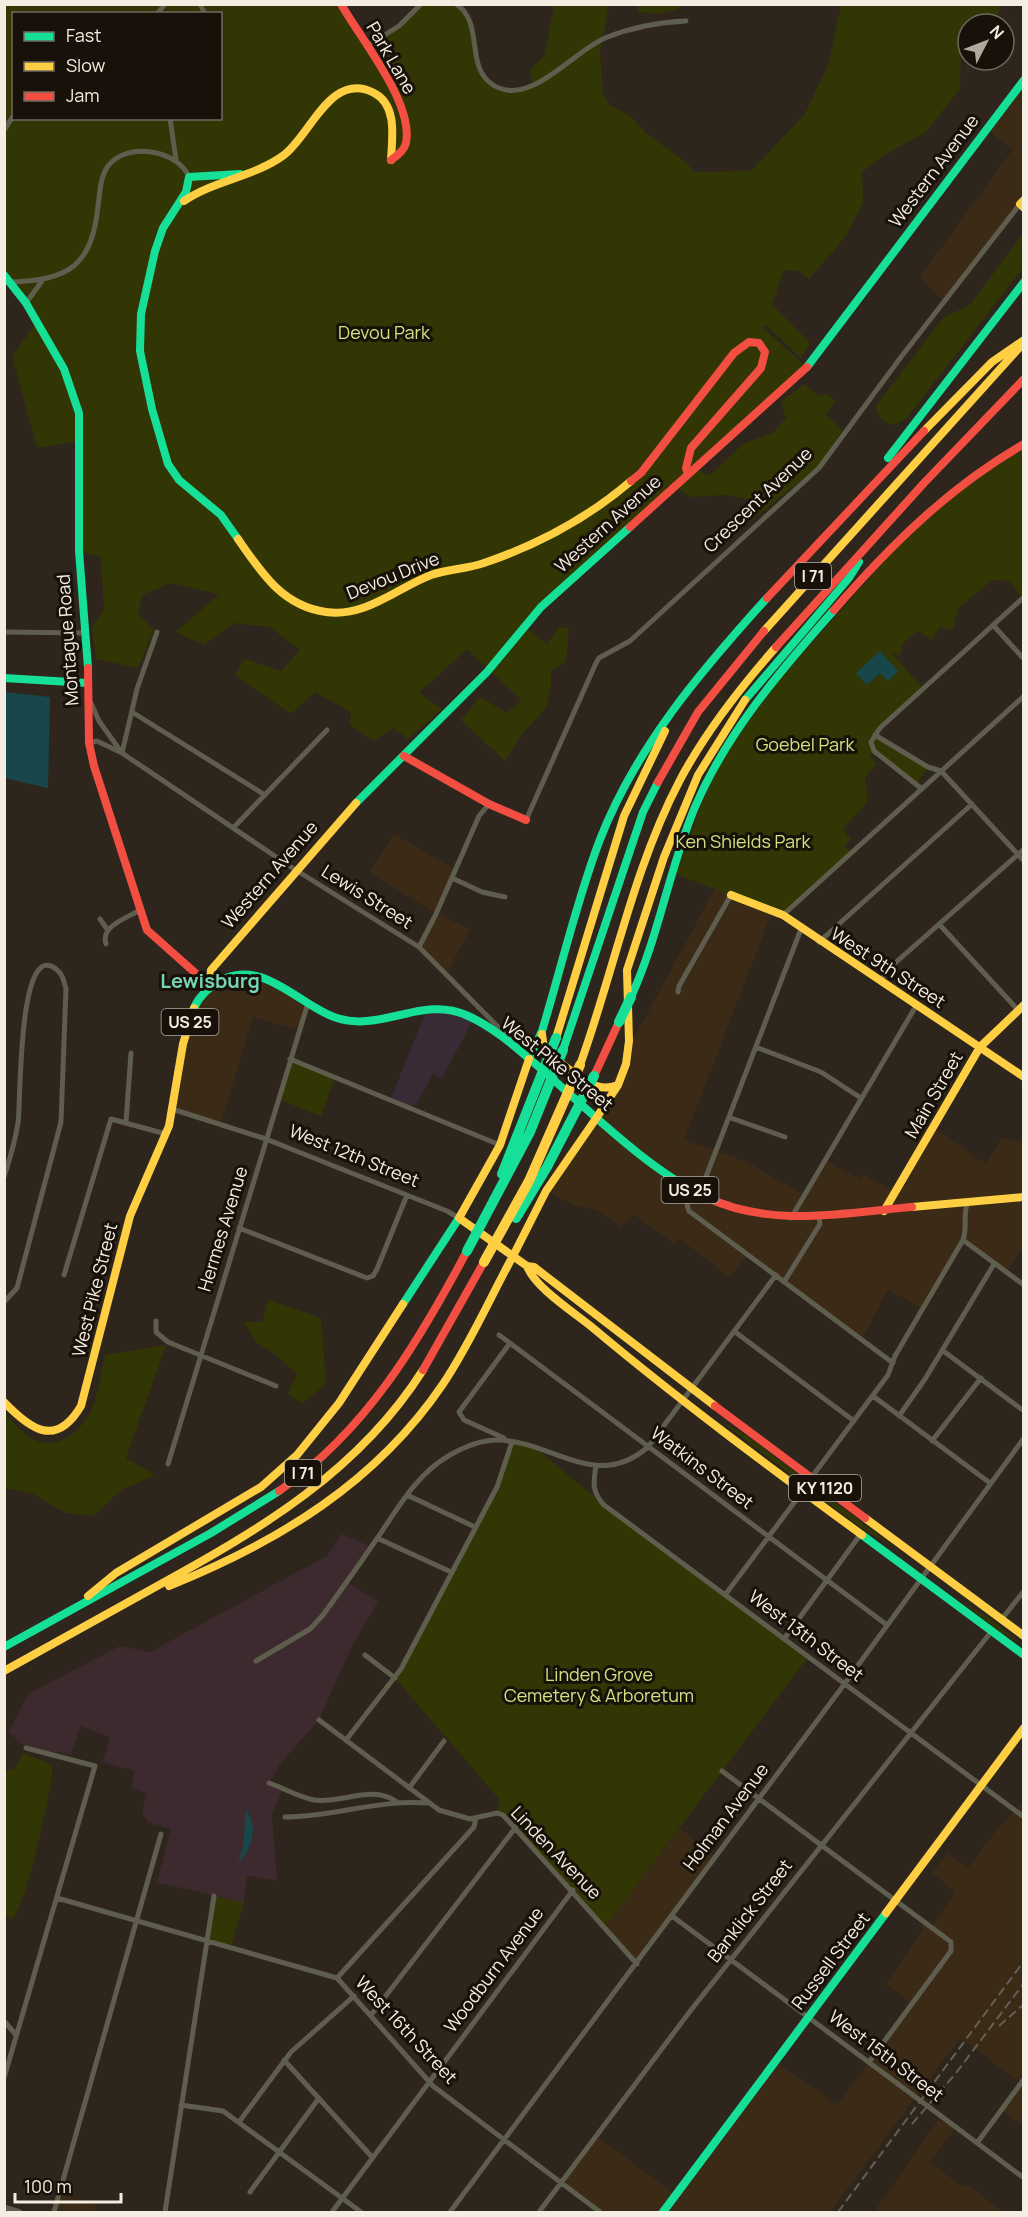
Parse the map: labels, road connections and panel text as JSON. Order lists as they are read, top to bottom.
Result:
{
  "streets": {
    "main road": [
      "Park Lane",
      "Western Avenue",
      "Devou Drive",
      "I 71",
      "Montague Road",
      "West 9th Street",
      "US 25",
      "West Pike Street",
      "Main Street",
      "West 12th Street",
      "KY 1120",
      "Russell Street"
    ],
    "street": [
      "Crescent Avenue",
      "Lewis Street",
      "Hermes Avenue",
      "Watkins Street",
      "West 13th Street",
      "Holman Avenue",
      "Linden Avenue",
      "Banklick Street",
      "Woodburn Avenue",
      "West 16th Street",
      "West 15th Street"
    ]
  },
  "crossings": [
    ["Park Lane", "Devou Drive"],
    ["Western Avenue", "Devou Drive"],
    ["Western Avenue", "Montague Road"],
    ["Western Avenue", "Lewis Street"],
    ["Western Avenue", "West Pike Street"],
    ["Montague Road", "Lewis Street"],
    ["Montague Road", "West Pike Street"],
    ["Lewis Street", "West Pike Street"],
    ["West 9th Street", "Main Street"],
    ["West Pike Street", "Main Street"],
    ["West Pike Street", "West 12th Street"],
    ["West Pike Street", "Hermes Avenue"],
    ["West 12th Street", "Hermes Avenue"],
    ["West 12th Street", "KY 1120"],
    ["Watkins Street", "Holman Avenue"],
    ["KY 1120", "Holman Avenue"],
    ["KY 1120", "Banklick Street"],
    ["West 13th Street", "Holman Avenue"],
    ["West 13th Street", "Banklick Street"],
    ["West 13th Street", "Russell Street"],
    ["Holman Avenue", "Linden Avenue"],
    ["Holman Avenue", "West 16th Street"],
    ["Holman Avenue", "West 15th Street"],
    ["Linden Avenue", "Woodburn Avenue"],
    ["Banklick Street", "West 16th Street"],
    ["Banklick Street", "West 15th Street"],
    ["Russell Street", "West 15th Street"],
    ["Woodburn Avenue", "West 16th Street"]
  ],
  "districts": ["Lewisburg"],
  "parks": [
    "Devou Park",
    "Goebel Park",
    "Ken Shields Park",
    "Linden Grove Cemetery & Arboretum"
  ],
  "legend": ["Fast", "Slow", "Jam"],
  "scale_bar": "100 m",
  "north": "top right"
}
